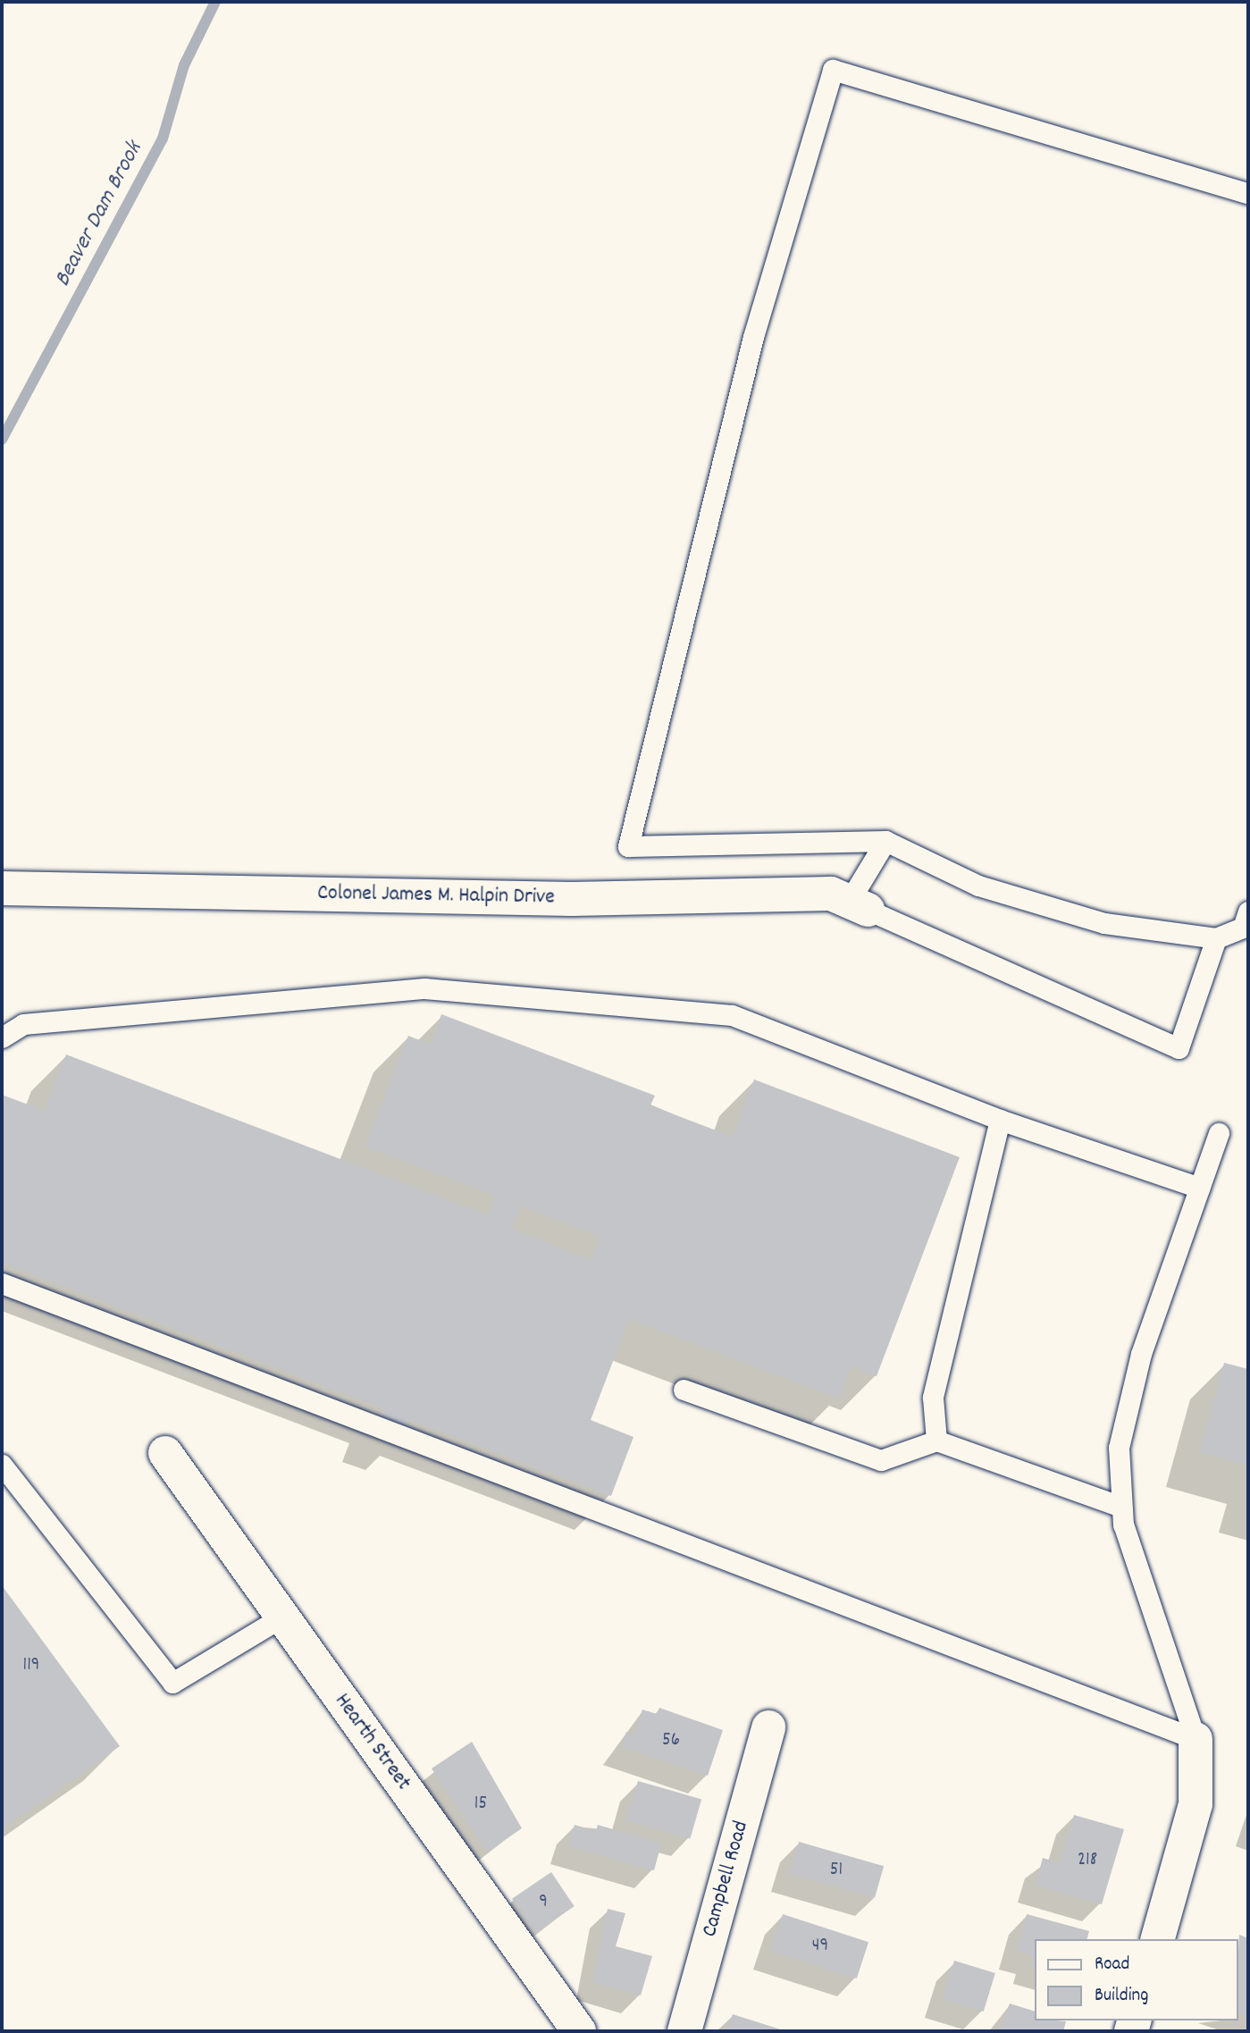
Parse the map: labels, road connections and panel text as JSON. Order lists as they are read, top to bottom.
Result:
{
  "streets": {
    "street": ["Colonel James M. Halpin Drive", "Hearth Street", "Campbell Road"]
  },
  "water": ["Beaver Dam Brook"],
  "house_numbers": [
    "119",
    "56",
    "15",
    "218",
    "51",
    "9",
    "49"
  ],
  "legend": ["Road", "Building"]
}
